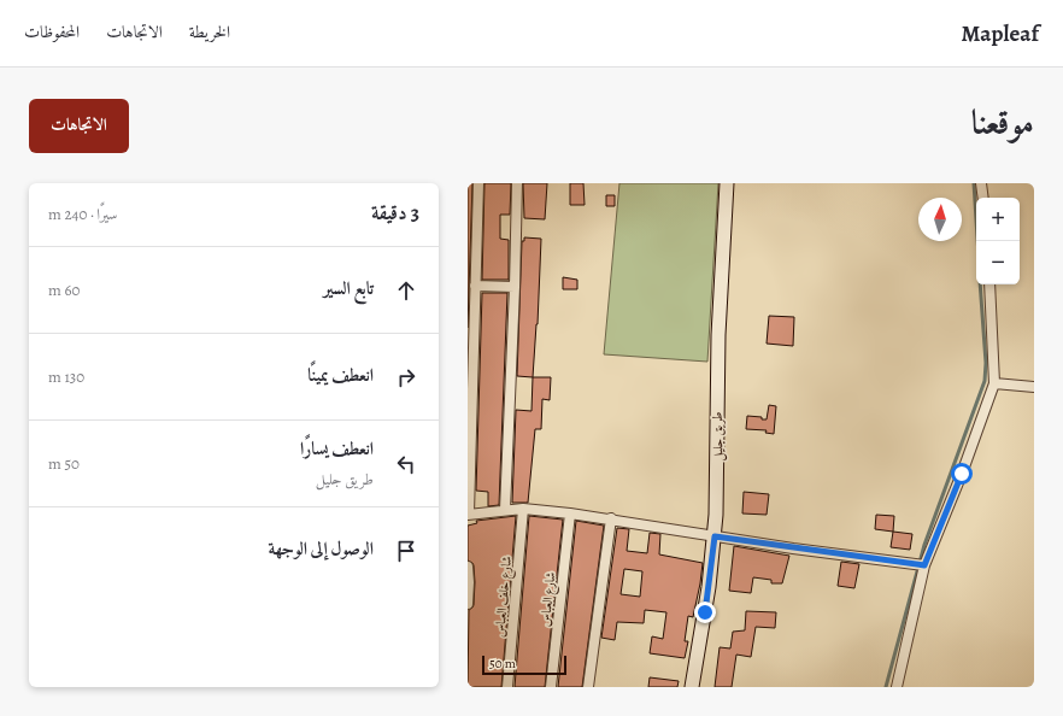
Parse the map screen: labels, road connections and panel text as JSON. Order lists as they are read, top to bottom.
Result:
{
  "streets": {
    "main road": ["طريق جليل"],
    "street": ["شارع خلف العباس", "شارع العباس"]
  },
  "scale_bar": "50 m",
  "north": "top",
  "page": {
    "header": "Mapleaf",
    "nav": ["الخريطة", "الاتجاهات", "المحفوظات"],
    "title": "موقعنا",
    "buttons": "الاتجاهات",
    "heading": ["3 دقيقة", "سيرًا · 240 m"],
    "map_buttons": ["+", "−"],
    "list": [
      ["تابع السير", "60 m"],
      ["انعطف يمينًا", "130 m"],
      ["انعطف يسارًا", "طريق جليل", "50 m"],
      "الوصول إلى الوجهة"
    ],
    "scale": "50 m"
  }
}
